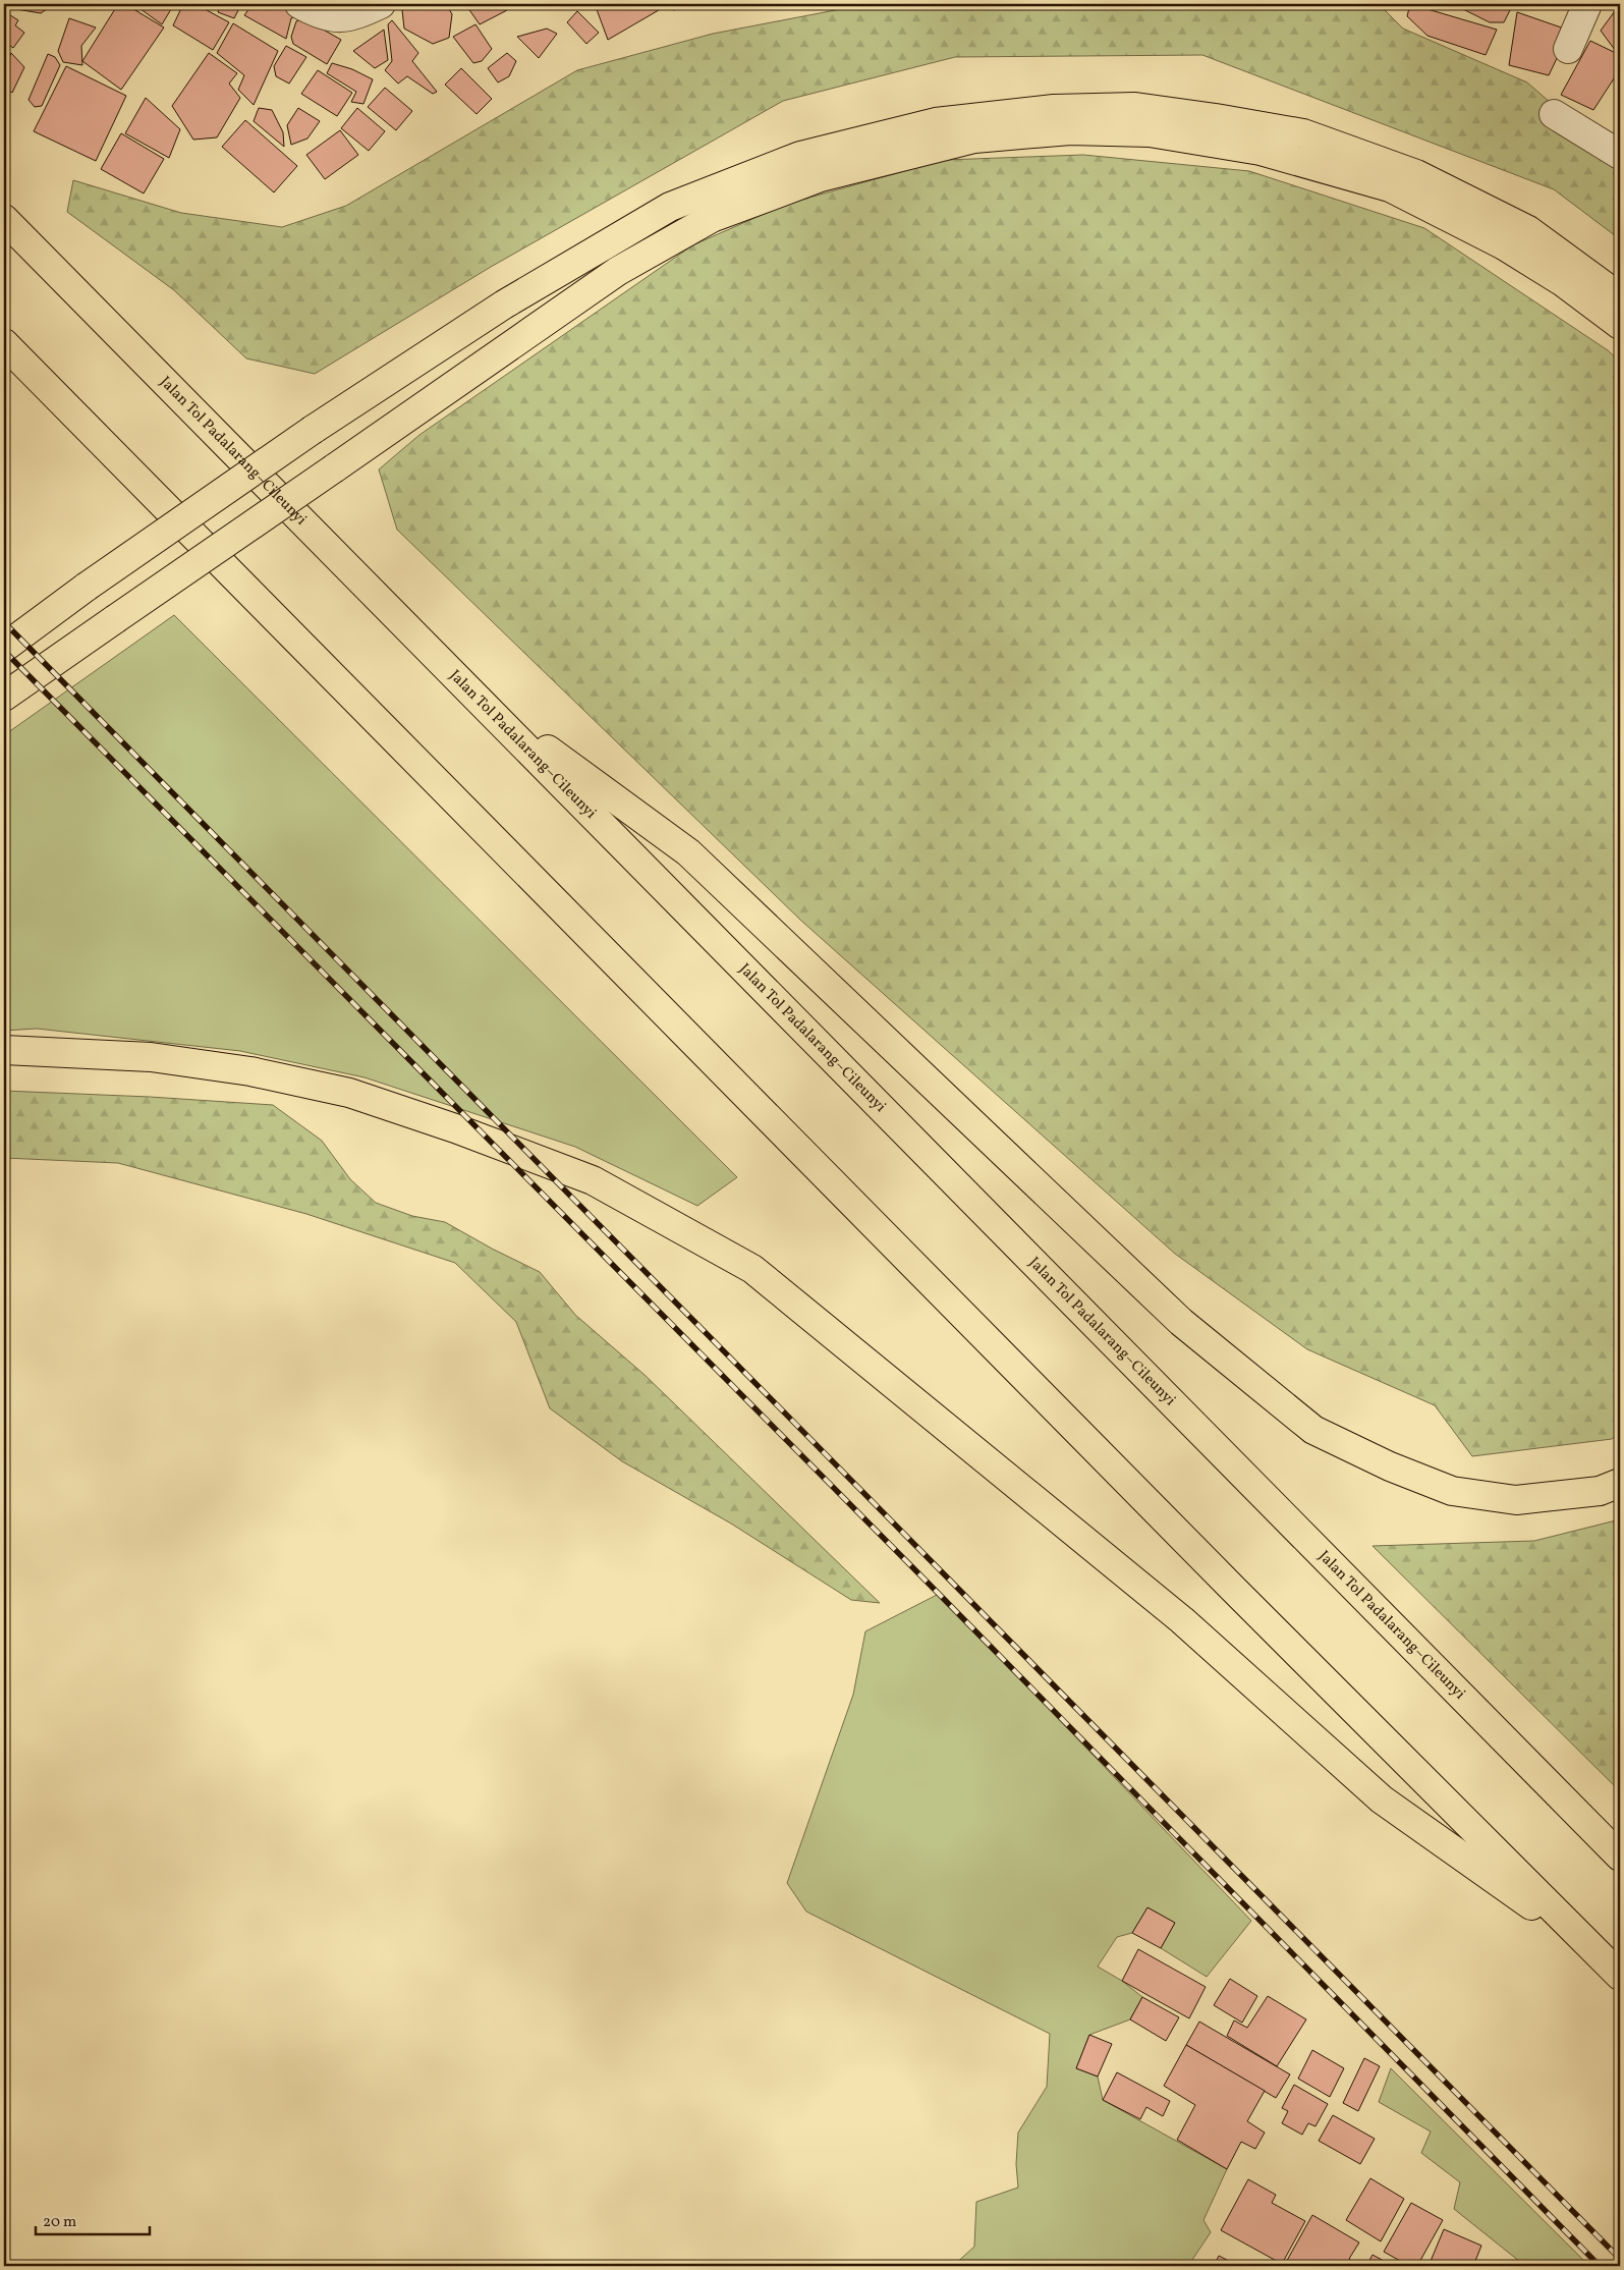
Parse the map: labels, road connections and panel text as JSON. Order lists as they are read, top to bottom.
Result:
{
  "streets": {
    "highway": ["Jalan Tol Padalarang–Cileunyi"]
  },
  "scale_bar": "20 m"
}
